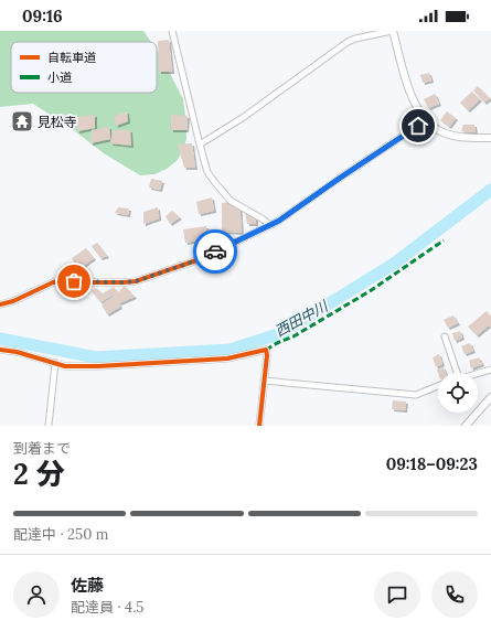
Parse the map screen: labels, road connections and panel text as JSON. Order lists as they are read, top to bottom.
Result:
{
  "water": ["西田中川"],
  "places": {
    "temple": ["見松寺"]
  },
  "legend": ["自転車道", "小道"],
  "page": {
    "status": "09:16",
    "heading": ["2 分", "到着まで", "09:18–09:23"],
    "panel": ["佐藤", "配達員 · 4.5"],
    "bar": "配達中 · 250 m"
  }
}
